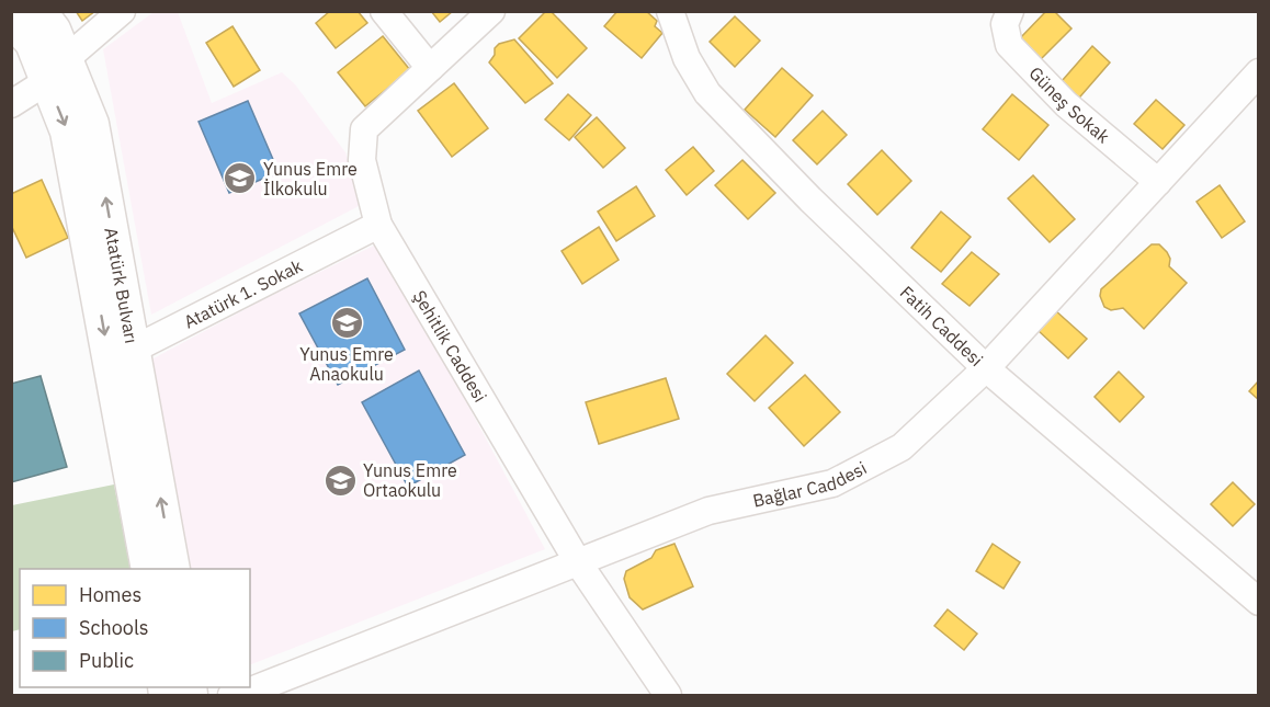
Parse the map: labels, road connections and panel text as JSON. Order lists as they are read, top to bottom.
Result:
{
  "streets": {
    "main road": ["Atatürk Bulvarı"],
    "street": [
      "Güneş Sokak",
      "Atatürk 1. Sokak",
      "Fatih Caddesi",
      "Şehitlik Caddesi",
      "Bağlar Caddesi"
    ]
  },
  "crossings": [
    ["Güneş Sokak", "Bağlar Caddesi"],
    ["Atatürk Bulvarı", "Atatürk 1. Sokak"],
    ["Atatürk 1. Sokak", "Şehitlik Caddesi"],
    ["Fatih Caddesi", "Bağlar Caddesi"],
    ["Şehitlik Caddesi", "Bağlar Caddesi"]
  ],
  "places": {
    "school or university": ["Yunus Emre İlkokulu", "Yunus Emre Anaokulu", "Yunus Emre Ortaokulu"]
  },
  "legend": ["Homes", "Schools", "Public"]
}
